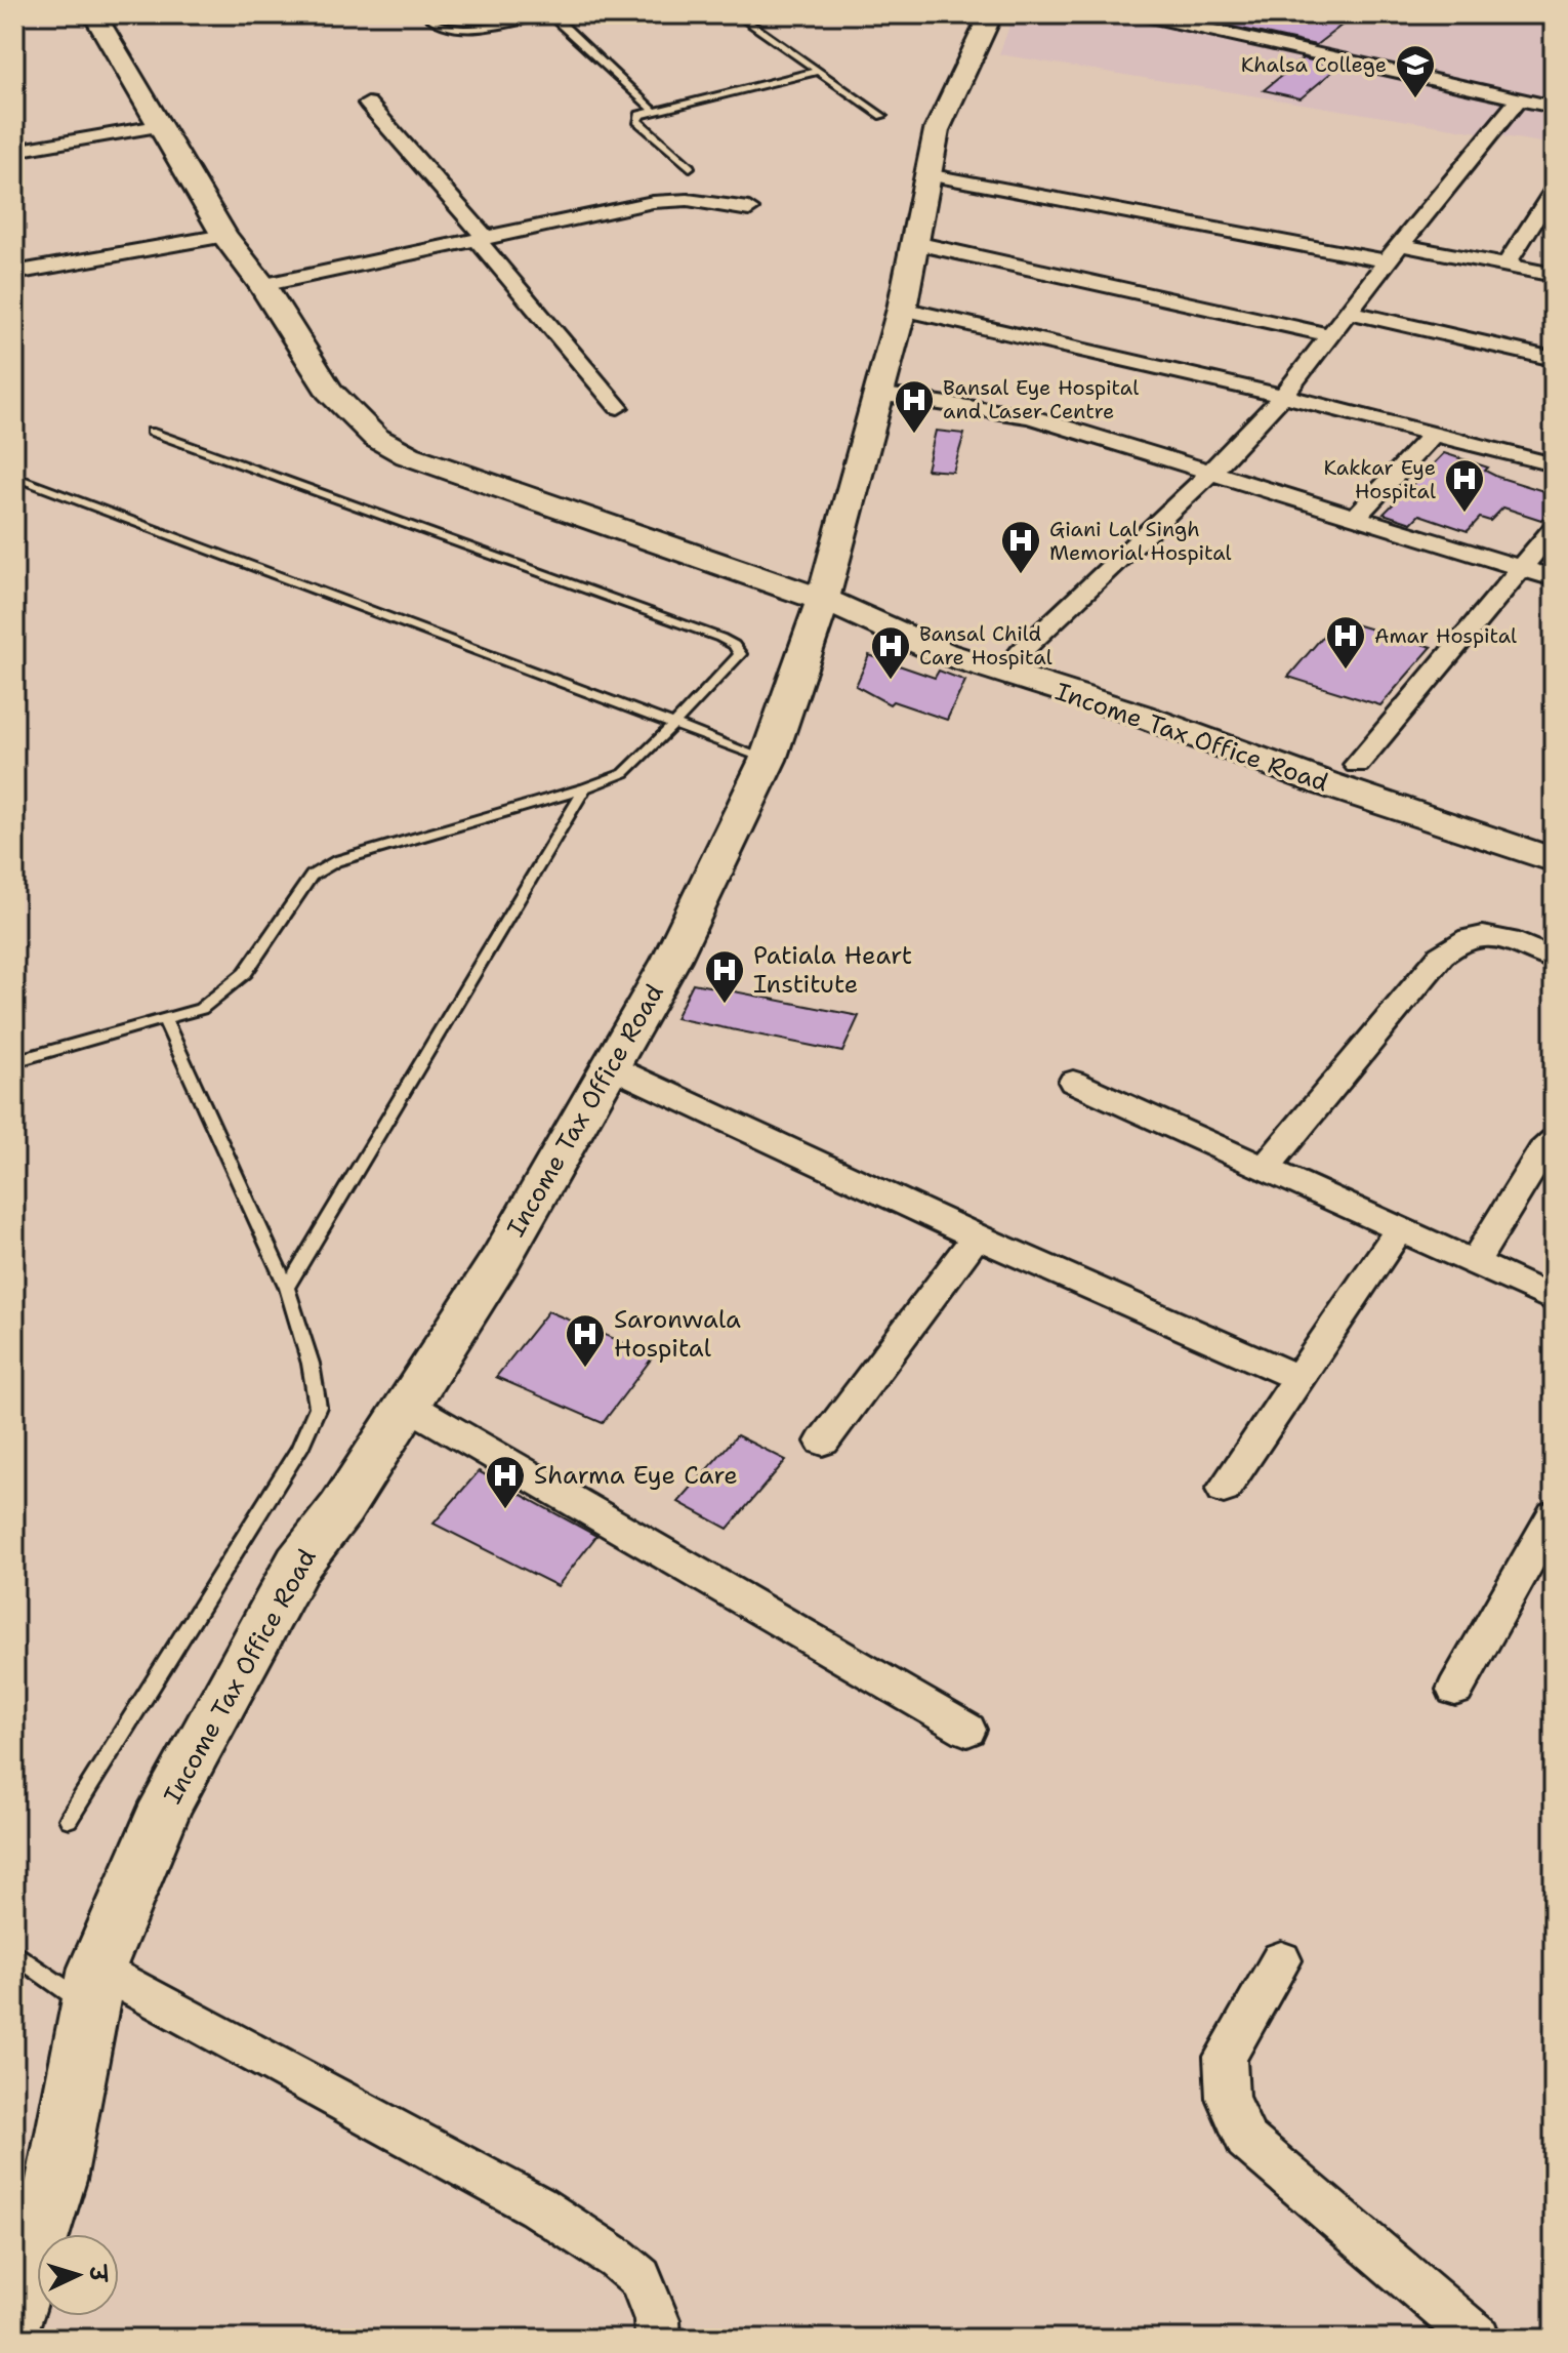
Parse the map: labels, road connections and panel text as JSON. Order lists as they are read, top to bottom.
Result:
{
  "streets": {
    "street": ["Income Tax Office Road"]
  },
  "places": {
    "school or university": ["Khalsa College"],
    "hospital": [
      "Bansal Eye Hospital and Laser Centre",
      "Kakkar Eye Hospital",
      "Giani Lal Singh Memorial Hospital",
      "Amar Hospital",
      "Bansal Child Care Hospital",
      "Patiala Heart Institute",
      "Saronwala Hospital",
      "Sharma Eye Care"
    ]
  },
  "north": "right"
}
